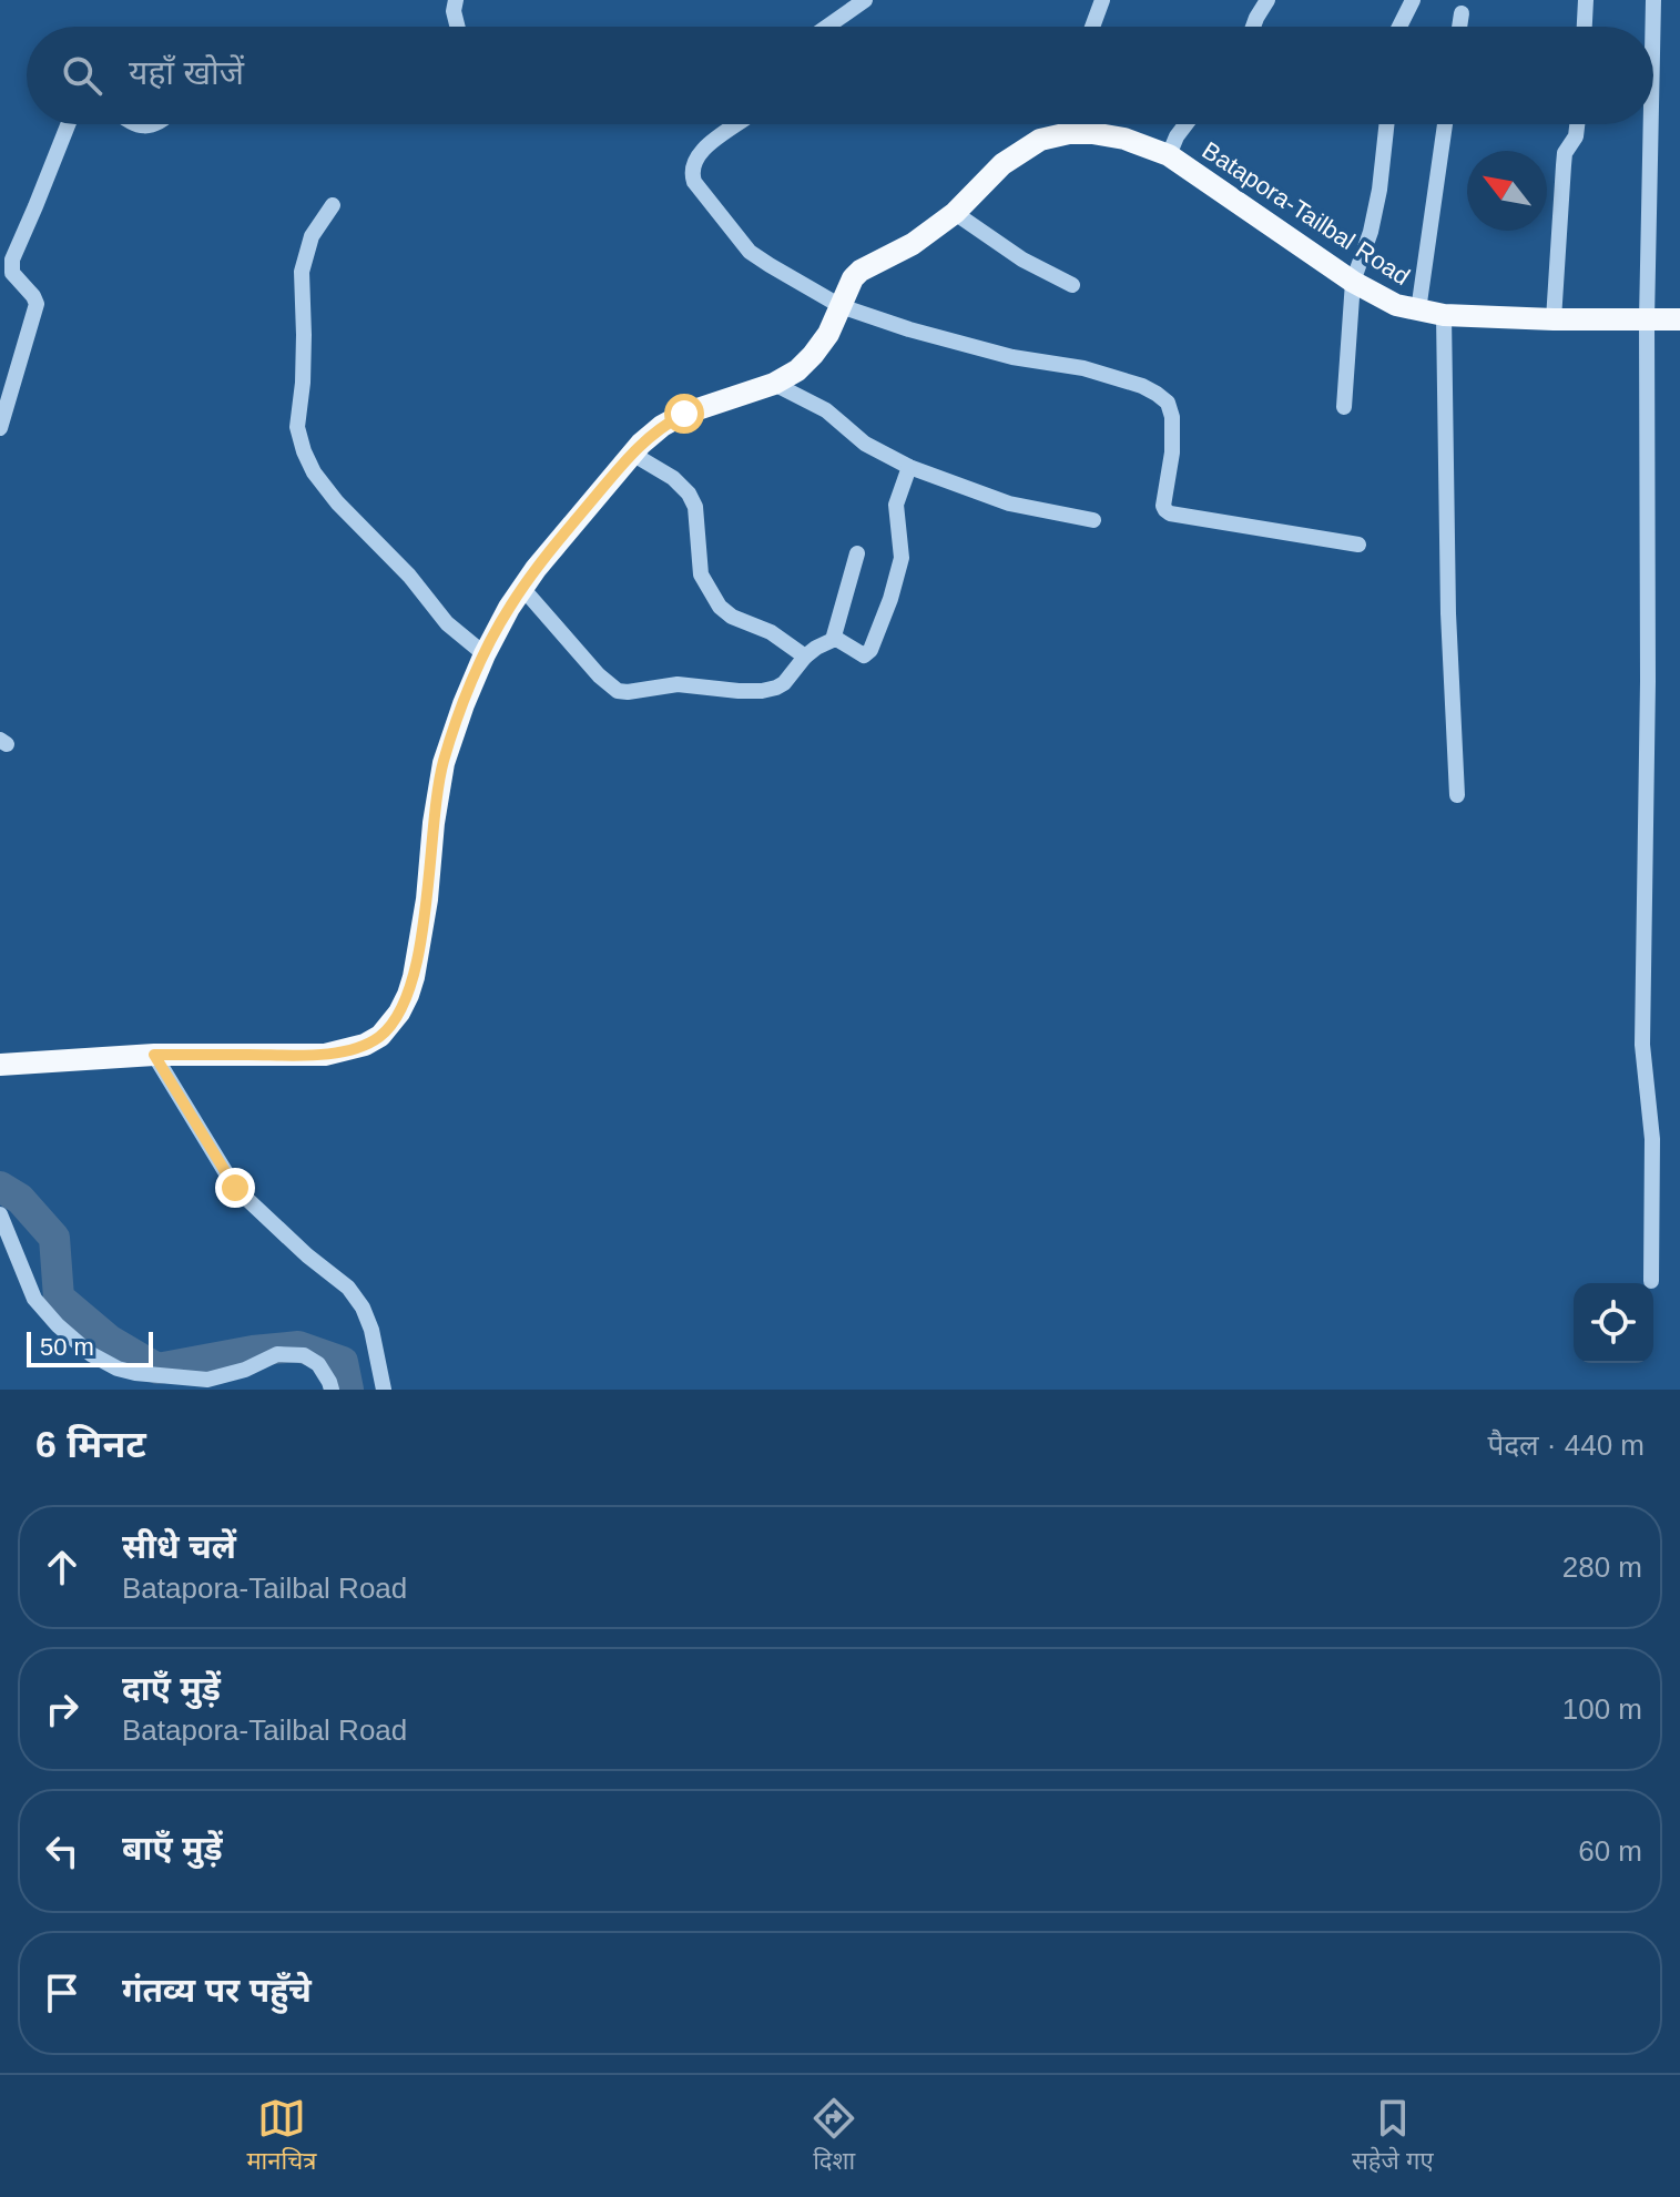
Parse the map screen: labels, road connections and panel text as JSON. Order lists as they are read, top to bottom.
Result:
{
  "streets": {
    "main road": ["Batapora-Tailbal Road"]
  },
  "scale_bar": "50 m",
  "north": "top left",
  "page": {
    "search": "यहाँ खोजें",
    "scale": "50 m",
    "heading": ["6 मिनट", "पैदल · 440 m"],
    "list": [
      ["सीधे चलें", "Batapora-Tailbal Road", "280 m"],
      ["दाएँ मुड़ें", "Batapora-Tailbal Road", "100 m"],
      ["बाएँ मुड़ें", "60 m"],
      "गंतव्य पर पहुँचे"
    ],
    "nav": ["मानचित्र", "दिशा", "सहेजे गए"]
  }
}
